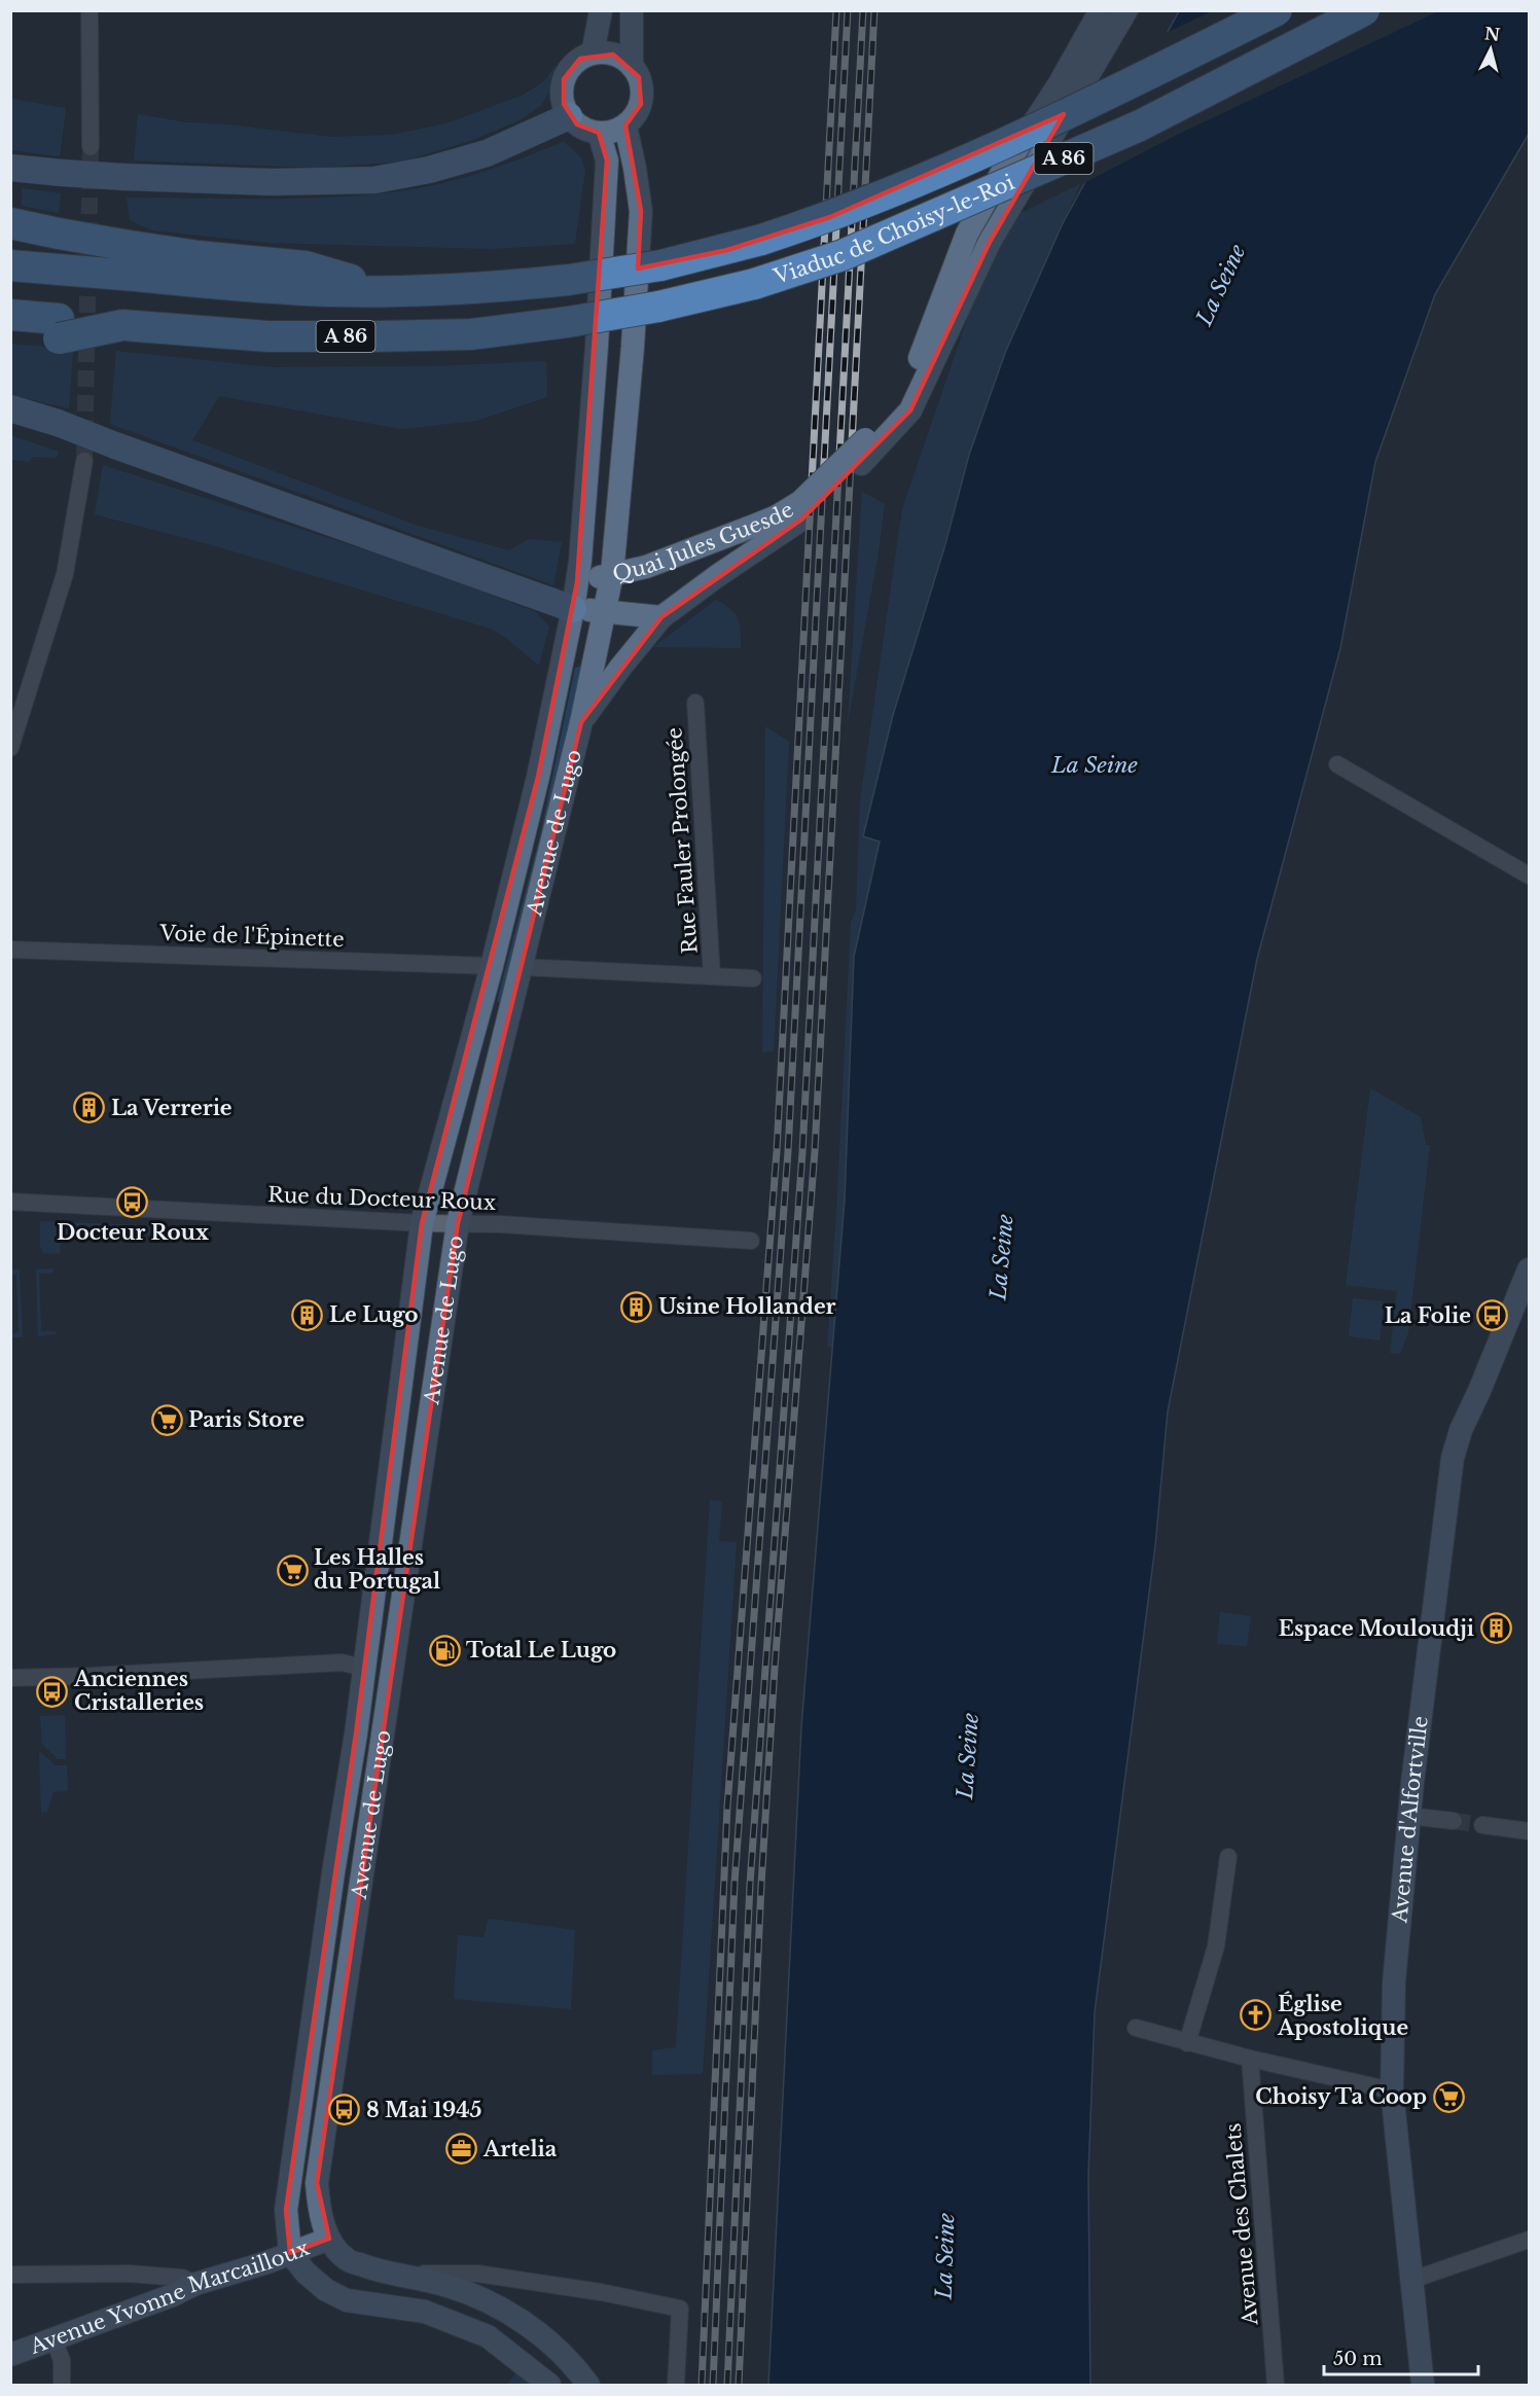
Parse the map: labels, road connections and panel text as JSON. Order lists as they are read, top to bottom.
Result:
{
  "streets": {
    "highway": ["A 86", "Viaduc de Choisy-le-Roi"],
    "main road": [
      "Quai Jules Guesde",
      "Avenue de Lugo",
      "Avenue d'Alfortville",
      "Avenue Yvonne Marcailloux"
    ],
    "street": [
      "Rue Fauler Prolongée",
      "Voie de l'Épinette",
      "Rue du Docteur Roux",
      "Avenue des Chalets"
    ]
  },
  "crossings": [
    ["A 86", "Viaduc de Choisy-le-Roi"],
    ["Quai Jules Guesde", "Avenue de Lugo"],
    ["Avenue de Lugo", "Voie de l'Épinette"],
    ["Avenue de Lugo", "Rue du Docteur Roux"],
    ["Avenue de Lugo", "Avenue Yvonne Marcailloux"]
  ],
  "water": ["La Seine"],
  "places": {
    "building": [
      "La Verrerie",
      "Usine Hollander",
      "Le Lugo",
      "Espace Mouloudji"
    ],
    "bus stop": [
      "Docteur Roux",
      "La Folie",
      "Anciennes Cristalleries",
      "8 Mai 1945"
    ],
    "supermarket": ["Paris Store", "Les Halles du Portugal", "Choisy Ta Coop"],
    "fuel station": ["Total Le Lugo"],
    "church": ["Église Apostolique"],
    "office": ["Artelia"]
  },
  "scale_bar": "50 m",
  "north": "top"
}
